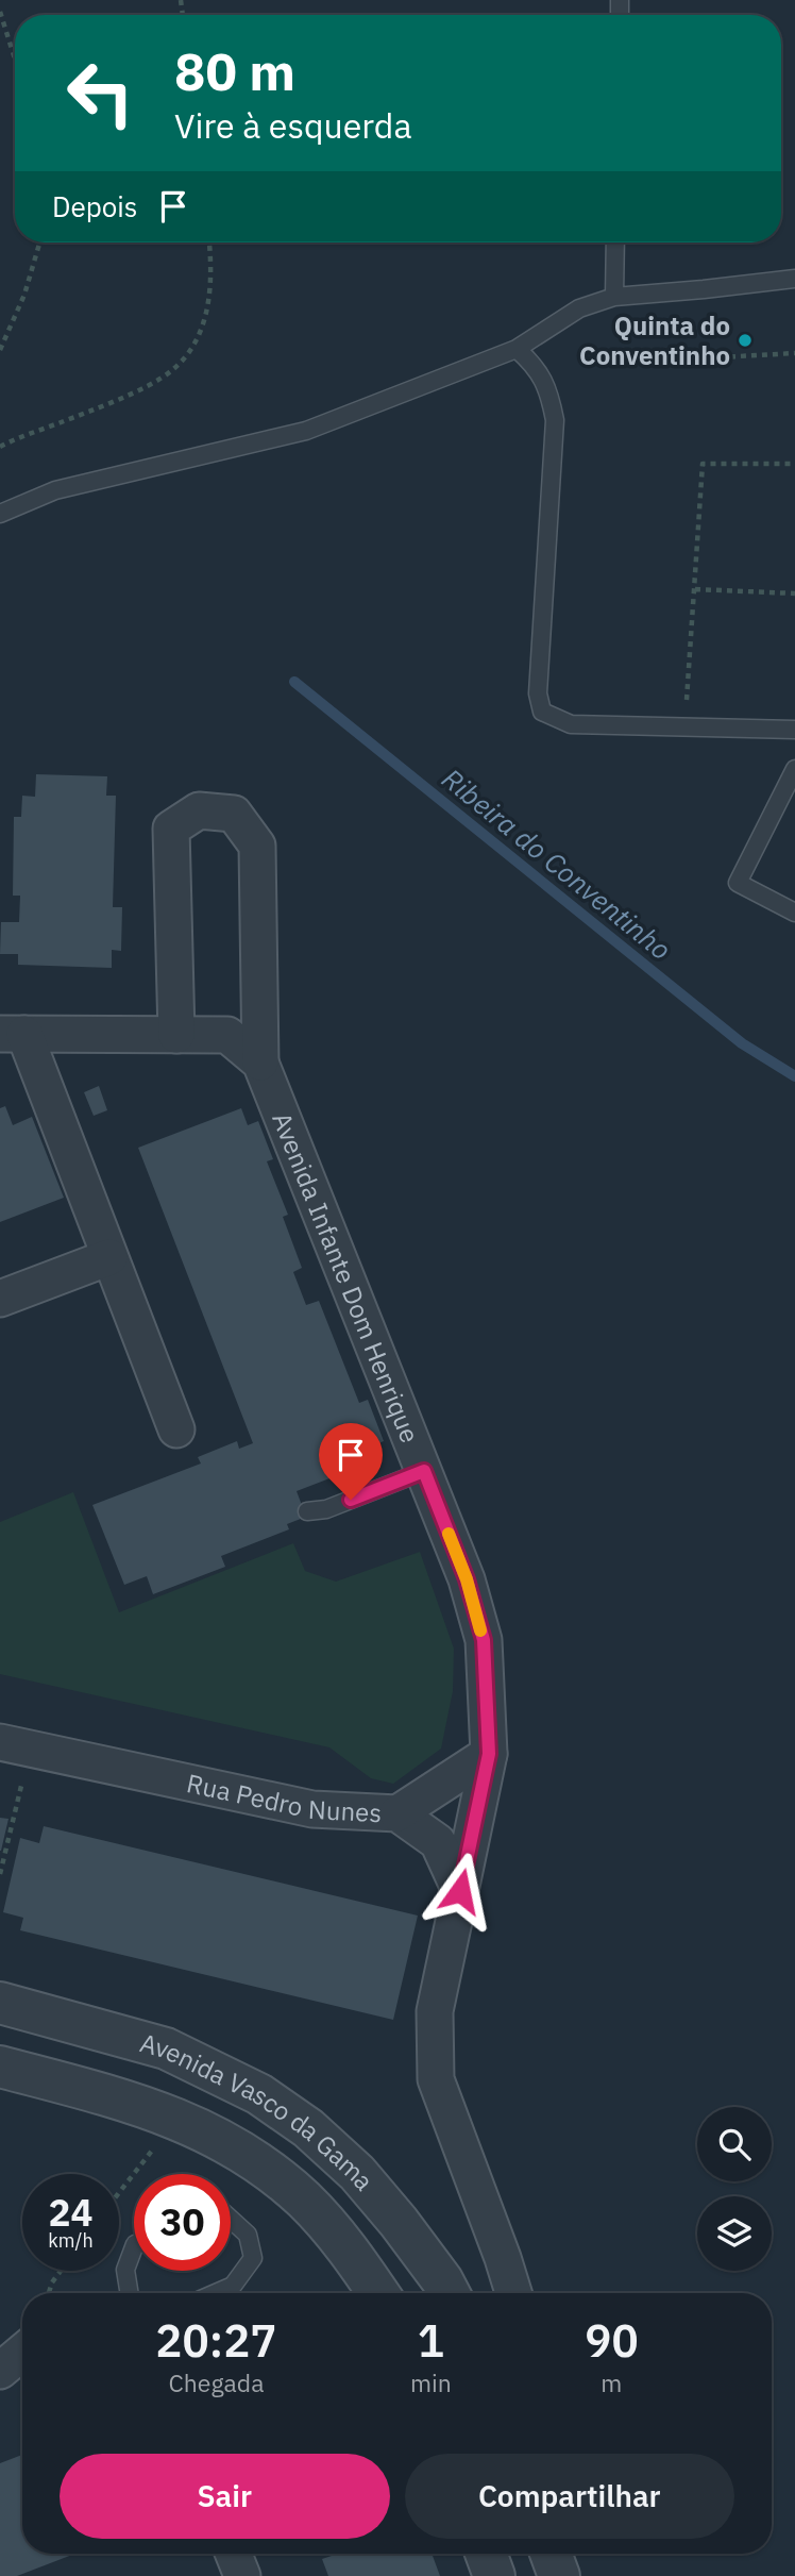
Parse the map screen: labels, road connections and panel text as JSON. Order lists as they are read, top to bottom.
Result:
{
  "streets": {
    "street": ["Avenida Infante Dom Henrique", "Rua Pedro Nunes", "Avenida Vasco da Gama"]
  },
  "crossings": [
    ["Avenida Infante Dom Henrique", "Rua Pedro Nunes"]
  ],
  "water": ["Ribeira do Conventinho"],
  "places": ["Quinta do Conventinho"],
  "page": {
    "turn": ["80 m", "Vire à esquerda"],
    "then": "Depois",
    "speed": "24 km/h",
    "limit": "30",
    "eta": [
      "20:27",
      "Chegada",
      "1",
      "min",
      "90",
      "m"
    ],
    "buttons": ["Sair", "Compartilhar"]
  }
}
